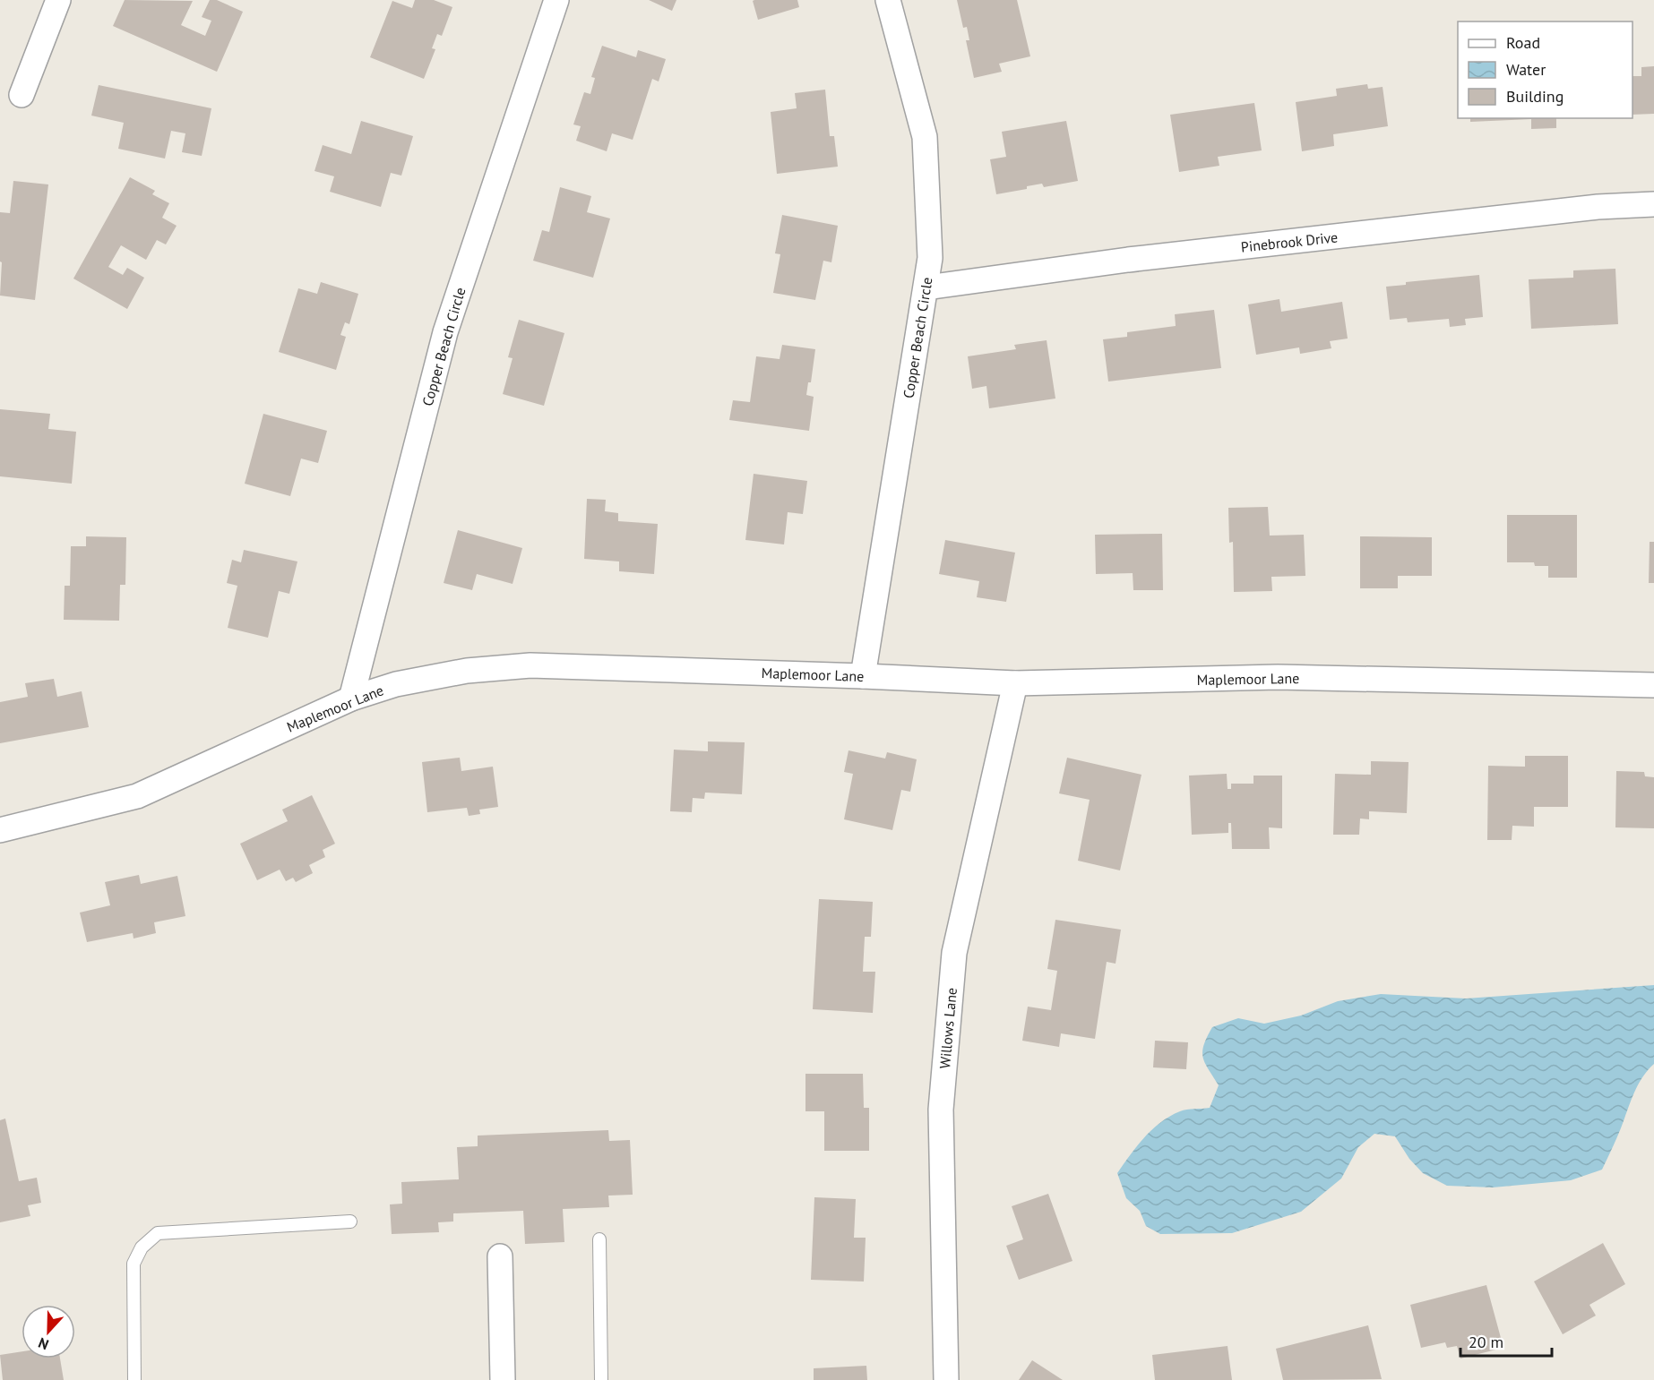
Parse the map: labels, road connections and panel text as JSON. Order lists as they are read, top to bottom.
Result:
{
  "streets": {
    "street": [
      "Pinebrook Drive",
      "Copper Beach Circle",
      "Maplemoor Lane",
      "Willows Lane"
    ]
  },
  "crossings": [
    ["Pinebrook Drive", "Copper Beach Circle"],
    ["Copper Beach Circle", "Maplemoor Lane"],
    ["Maplemoor Lane", "Willows Lane"]
  ],
  "legend": ["Road", "Water", "Building"],
  "scale_bar": "20 m",
  "north": "bottom"
}
